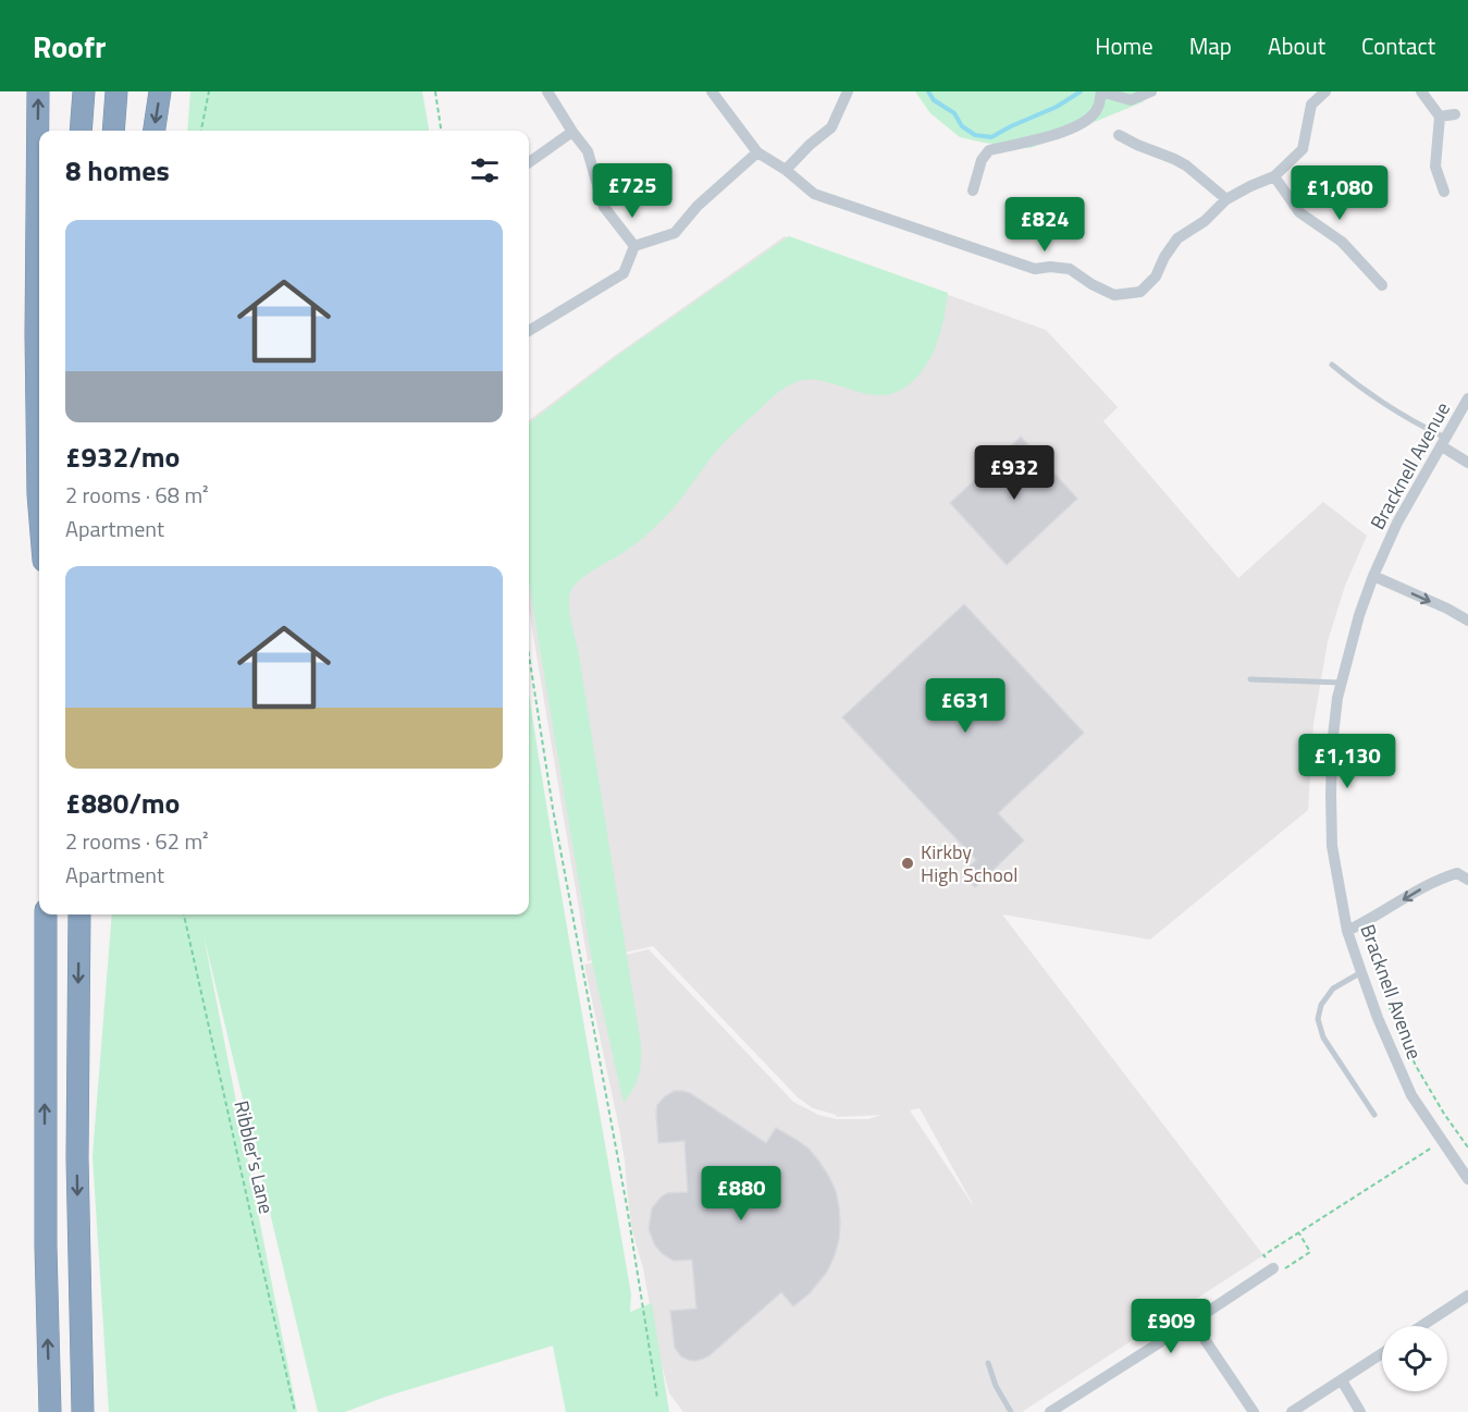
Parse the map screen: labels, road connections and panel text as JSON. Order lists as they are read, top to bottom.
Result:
{
  "streets": {
    "street": ["Bracknell Avenue"],
    "path": ["Ribbler's Lane"]
  },
  "places": ["Kirkby High School"],
  "page": {
    "header": "Roofr",
    "nav": [
      "Home",
      "Map",
      "About",
      "Contact"
    ],
    "heading": "8 homes",
    "price": [
      "£725",
      "£1,080",
      "£824",
      "£932",
      "£631",
      "£1,130",
      "£880",
      "£909"
    ],
    "list": [
      {
        "name": "£932/mo",
        "note": "2 rooms · 68 m² · Apartment"
      },
      {
        "name": "£880/mo",
        "note": "2 rooms · 62 m² · Apartment"
      }
    ]
  }
}
